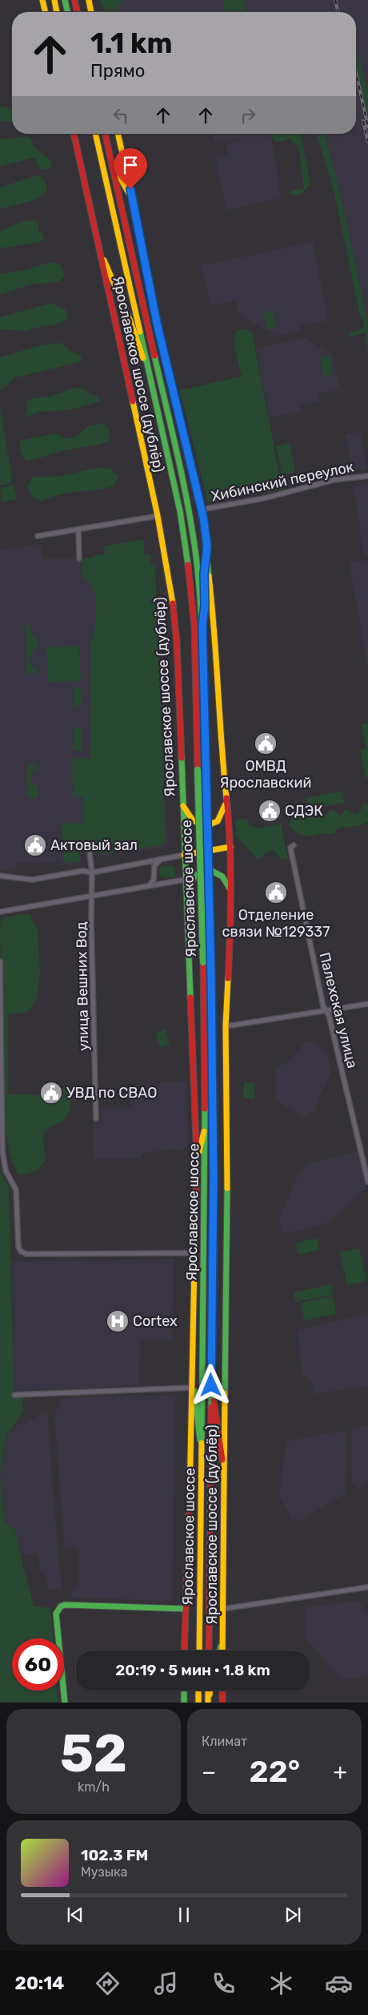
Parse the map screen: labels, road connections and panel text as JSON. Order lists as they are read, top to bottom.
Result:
{
  "streets": {
    "street": [
      "Ярославское шоссе (дублёр)",
      "Хибинский переулок",
      "Ярославское шоссе",
      "улица Вешних Вод",
      "Палехская улица"
    ]
  },
  "crossings": [
    ["Ярославское шоссе (дублёр)", "Хибинский переулок"]
  ],
  "places": {
    "public building": [
      "ОМВД Ярославский",
      "СДЭК",
      "Актовый зал",
      "Отделение связи №129337",
      "УВД по СВАО"
    ],
    "hospital": ["Cortex"]
  },
  "page": {
    "turn": ["1.1 km", "Прямо"],
    "limit": "60",
    "trip": "20:19 · 5 мин · 1.8 km",
    "tile": [
      ["52", "km/h"],
      "Климат"
    ],
    "heat": ["−", "22°", "+"],
    "song": ["102.3 FM", "Музыка"],
    "tabs": "20:14"
  }
}
